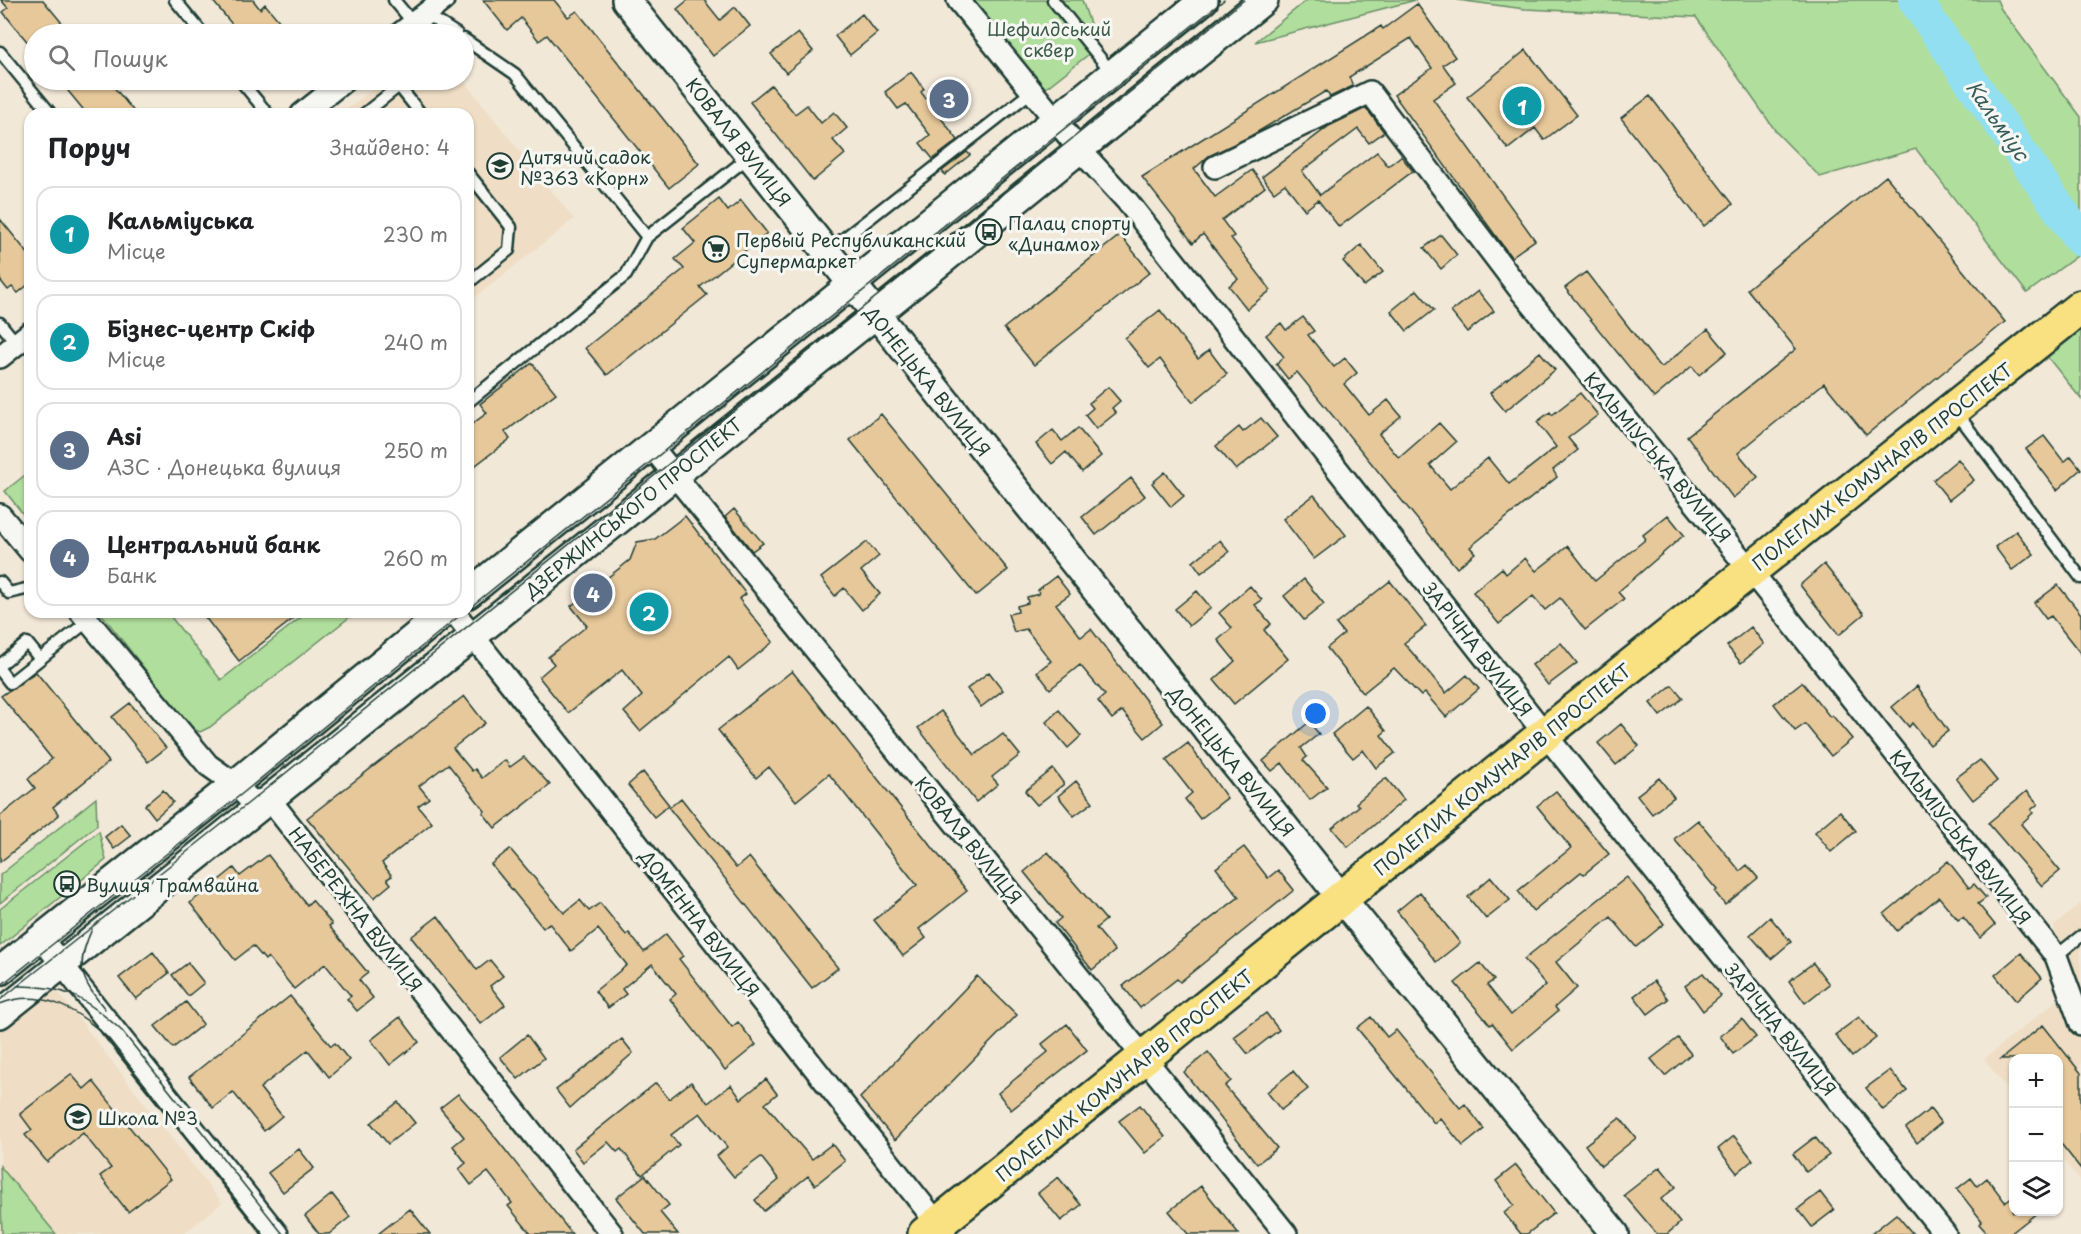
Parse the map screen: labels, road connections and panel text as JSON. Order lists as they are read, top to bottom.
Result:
{
  "streets": {
    "main road": ["ПОЛЕГЛИХ КОМУНАРІВ ПРОСПЕКТ"],
    "street": [
      "КОВАЛЯ ВУЛИЦЯ",
      "ДОНЕЦЬКА ВУЛИЦЯ",
      "КАЛЬМІУСЬКА ВУЛИЦЯ",
      "ДЗЕРЖИНСЬКОГО ПРОСПЕКТ",
      "ЗАРІЧНА ВУЛИЦЯ",
      "НАБЕРЕЖНА ВУЛИЦЯ",
      "ДОМЕННА ВУЛИЦЯ"
    ]
  },
  "crossings": [
    ["КОВАЛЯ ВУЛИЦЯ", "ДОНЕЦЬКА ВУЛИЦЯ"],
    ["КОВАЛЯ ВУЛИЦЯ", "ПОЛЕГЛИХ КОМУНАРІВ ПРОСПЕКТ"],
    ["КОВАЛЯ ВУЛИЦЯ", "ДЗЕРЖИНСЬКОГО ПРОСПЕКТ"],
    ["ДОНЕЦЬКА ВУЛИЦЯ", "ПОЛЕГЛИХ КОМУНАРІВ ПРОСПЕКТ"],
    ["ДОНЕЦЬКА ВУЛИЦЯ", "ДЗЕРЖИНСЬКОГО ПРОСПЕКТ"],
    ["КАЛЬМІУСЬКА ВУЛИЦЯ", "ПОЛЕГЛИХ КОМУНАРІВ ПРОСПЕКТ"],
    ["ПОЛЕГЛИХ КОМУНАРІВ ПРОСПЕКТ", "ЗАРІЧНА ВУЛИЦЯ"],
    ["ПОЛЕГЛИХ КОМУНАРІВ ПРОСПЕКТ", "ДОМЕННА ВУЛИЦЯ"],
    ["ДЗЕРЖИНСЬКОГО ПРОСПЕКТ", "ЗАРІЧНА ВУЛИЦЯ"],
    ["ДЗЕРЖИНСЬКОГО ПРОСПЕКТ", "НАБЕРЕЖНА ВУЛИЦЯ"],
    ["ДЗЕРЖИНСЬКОГО ПРОСПЕКТ", "ДОМЕННА ВУЛИЦЯ"]
  ],
  "water": ["Кальміус"],
  "parks": ["Шефилдський сквер"],
  "places": {
    "school or university": ["Дитячий садок №363 «Корн»", "Школа №3"],
    "bus stop": ["Палац спорту «Динамо»", "Вулиця Трамвайна"],
    "supermarket": ["Первый Республиканский Супермаркет"]
  },
  "page": {
    "search": "Пошук",
    "pins": [
      "3",
      "1",
      "4",
      "2"
    ],
    "heading": ["Поруч", "Знайдено: 4"],
    "list": [
      {
        "mark": "1",
        "name": "Кальміуська",
        "note": "Місце",
        "value": "230 m"
      },
      {
        "mark": "2",
        "name": "Бізнес-центр Скіф",
        "note": "Місце",
        "value": "240 m"
      },
      {
        "mark": "3",
        "name": "Asi",
        "note": "АЗС · Донецька вулиця",
        "value": "250 m"
      },
      {
        "mark": "4",
        "name": "Центральний банк",
        "note": "Банк",
        "value": "260 m"
      }
    ],
    "map_buttons": ["+", "−"]
  }
}
